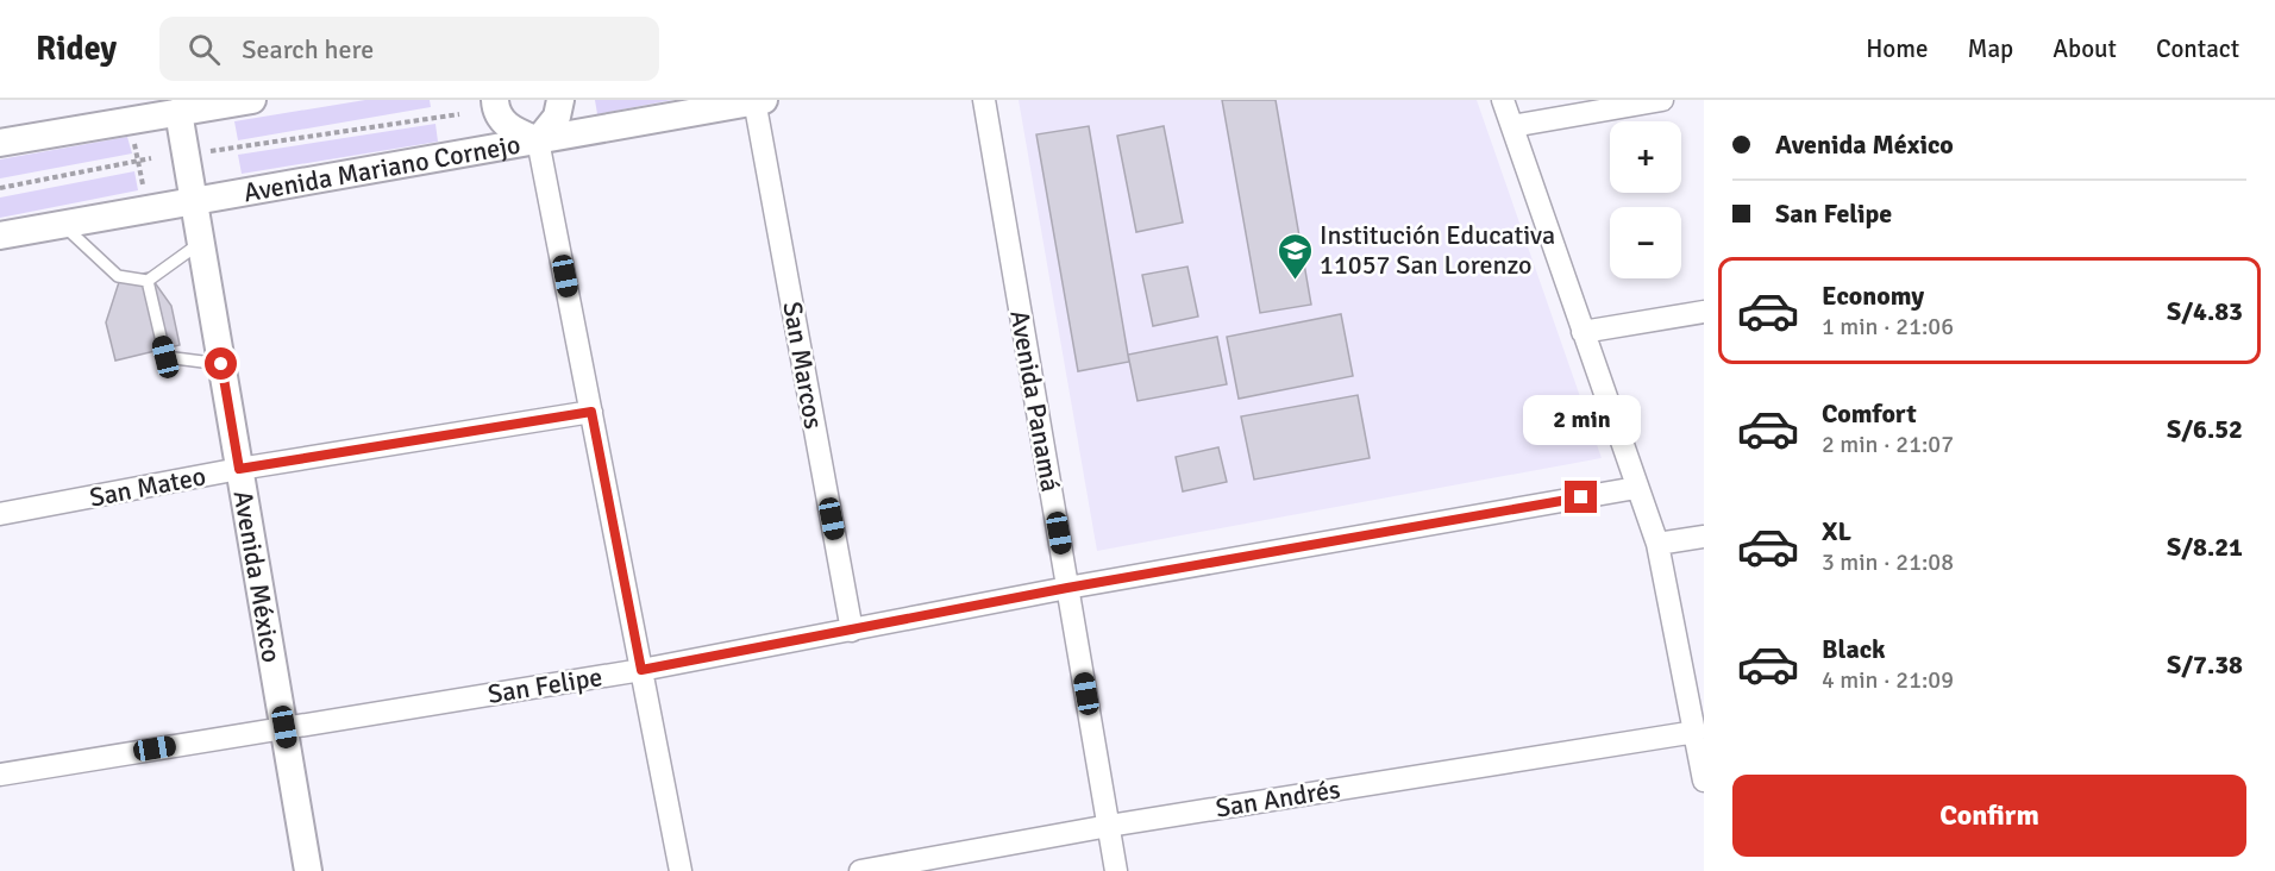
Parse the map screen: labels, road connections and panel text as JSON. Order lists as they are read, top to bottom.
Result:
{
  "streets": {
    "street": [
      "Avenida Mariano Cornejo",
      "San Marcos",
      "Avenida Panamá",
      "San Mateo",
      "Avenida México",
      "San Felipe",
      "San Andrés"
    ]
  },
  "crossings": [
    ["Avenida Mariano Cornejo", "San Marcos"],
    ["Avenida Mariano Cornejo", "Avenida México"],
    ["San Marcos", "San Felipe"],
    ["Avenida Panamá", "San Felipe"],
    ["Avenida Panamá", "San Andrés"],
    ["San Mateo", "Avenida México"],
    ["Avenida México", "San Felipe"]
  ],
  "places": {
    "school or university": ["Institución Educativa 11057 San Lorenzo"]
  },
  "page": {
    "header": "Ridey",
    "search": "Search here",
    "nav": [
      "Home",
      "Map",
      "About",
      "Contact"
    ],
    "banner": ["Avenida México", "San Felipe"],
    "map_buttons": ["+", "−"],
    "list": [
      {
        "name": "Economy",
        "note": "1 min · 21:06",
        "value": "S/4.83"
      },
      {
        "name": "Comfort",
        "note": "2 min · 21:07",
        "value": "S/6.52"
      },
      {
        "name": "XL",
        "note": "3 min · 21:08",
        "value": "S/8.21"
      },
      {
        "name": "Black",
        "note": "4 min · 21:09",
        "value": "S/7.38"
      }
    ],
    "bubble": "2 min",
    "buttons": "Confirm"
  }
}
